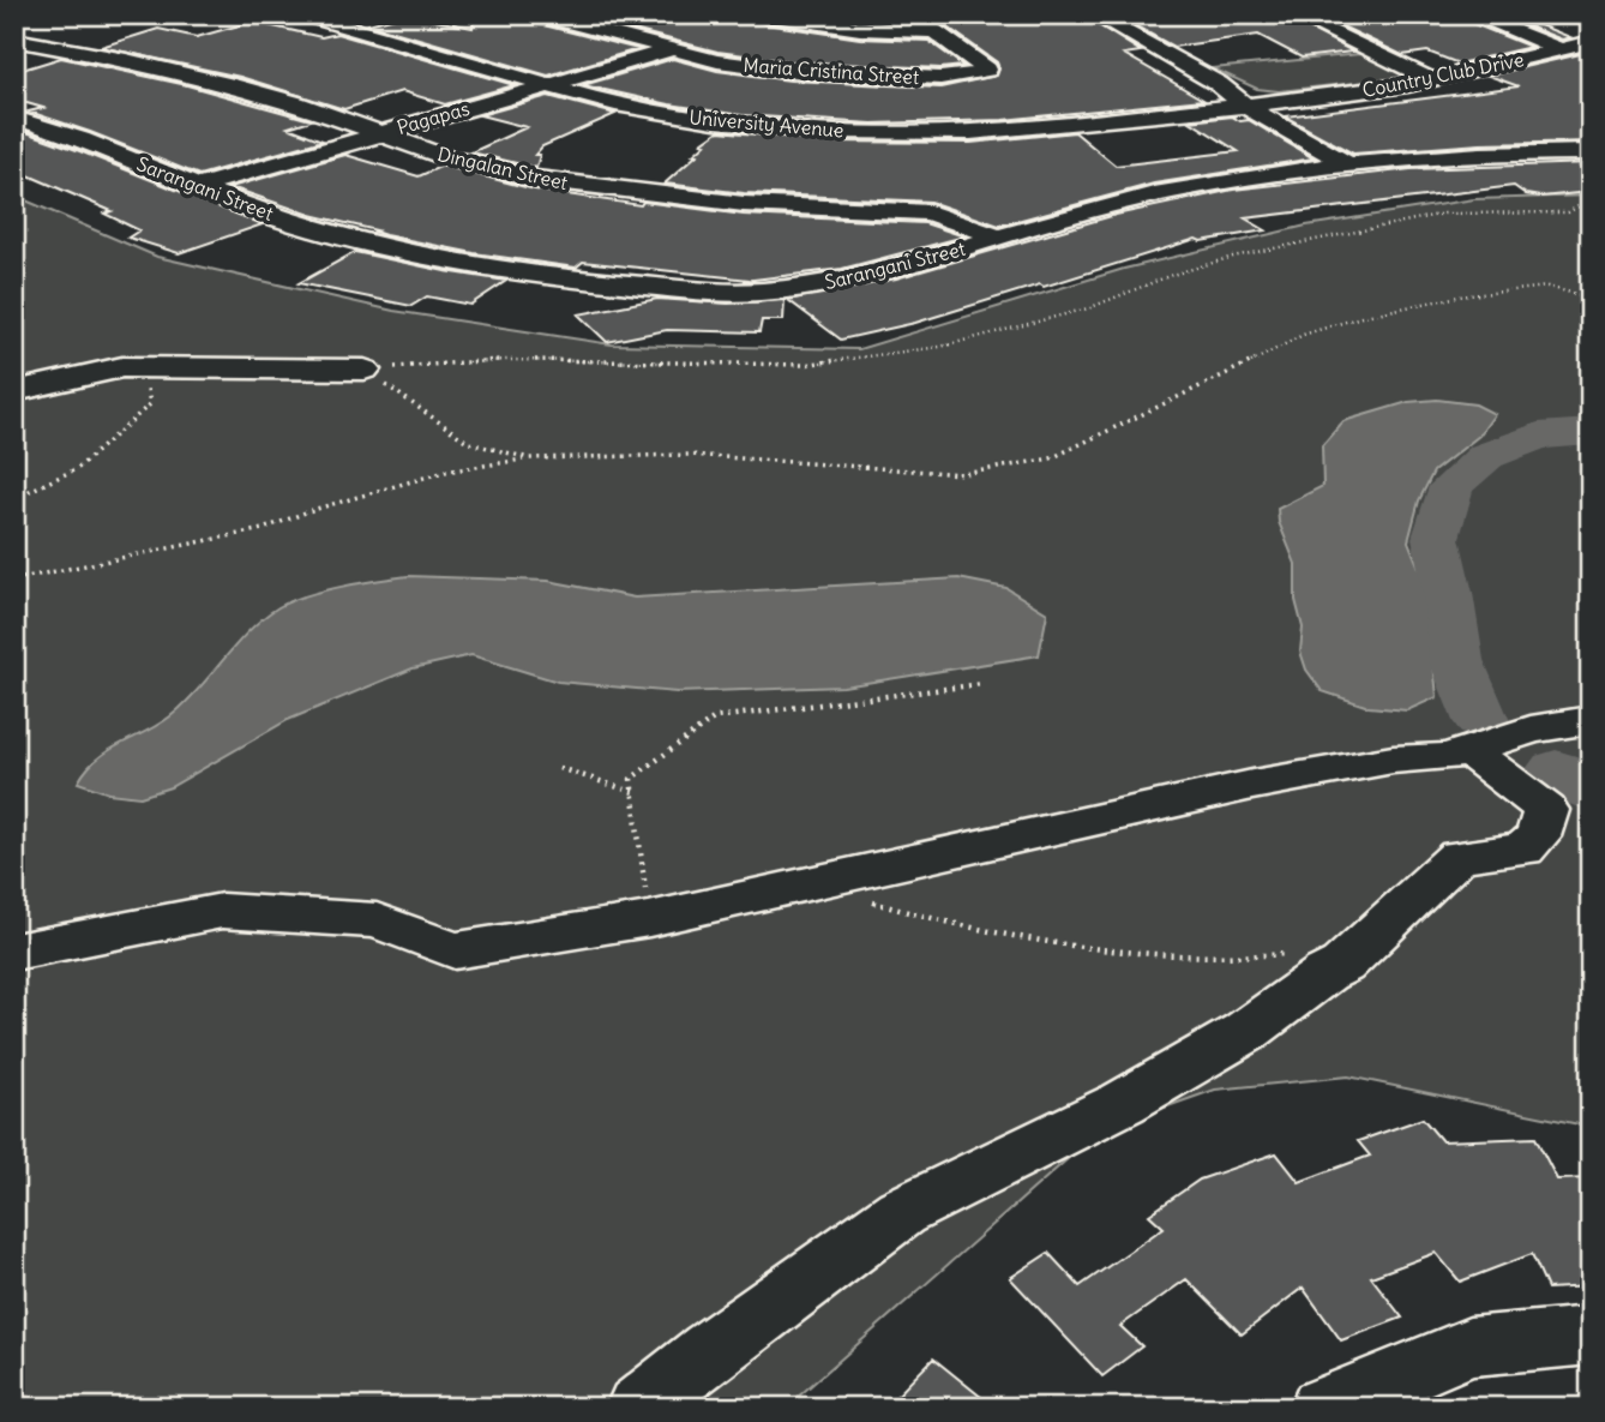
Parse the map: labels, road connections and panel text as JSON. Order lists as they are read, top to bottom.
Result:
{
  "streets": {
    "street": [
      "Maria Cristina Street",
      "Country Club Drive",
      "Pagapas",
      "University Avenue",
      "Dingalan Street",
      "Sarangani Street"
    ]
  },
  "crossings": [
    ["Maria Cristina Street", "Pagapas"],
    ["Country Club Drive", "University Avenue"],
    ["Pagapas", "University Avenue"],
    ["Pagapas", "Dingalan Street"],
    ["Pagapas", "Sarangani Street"],
    ["Dingalan Street", "Sarangani Street"]
  ]
}
